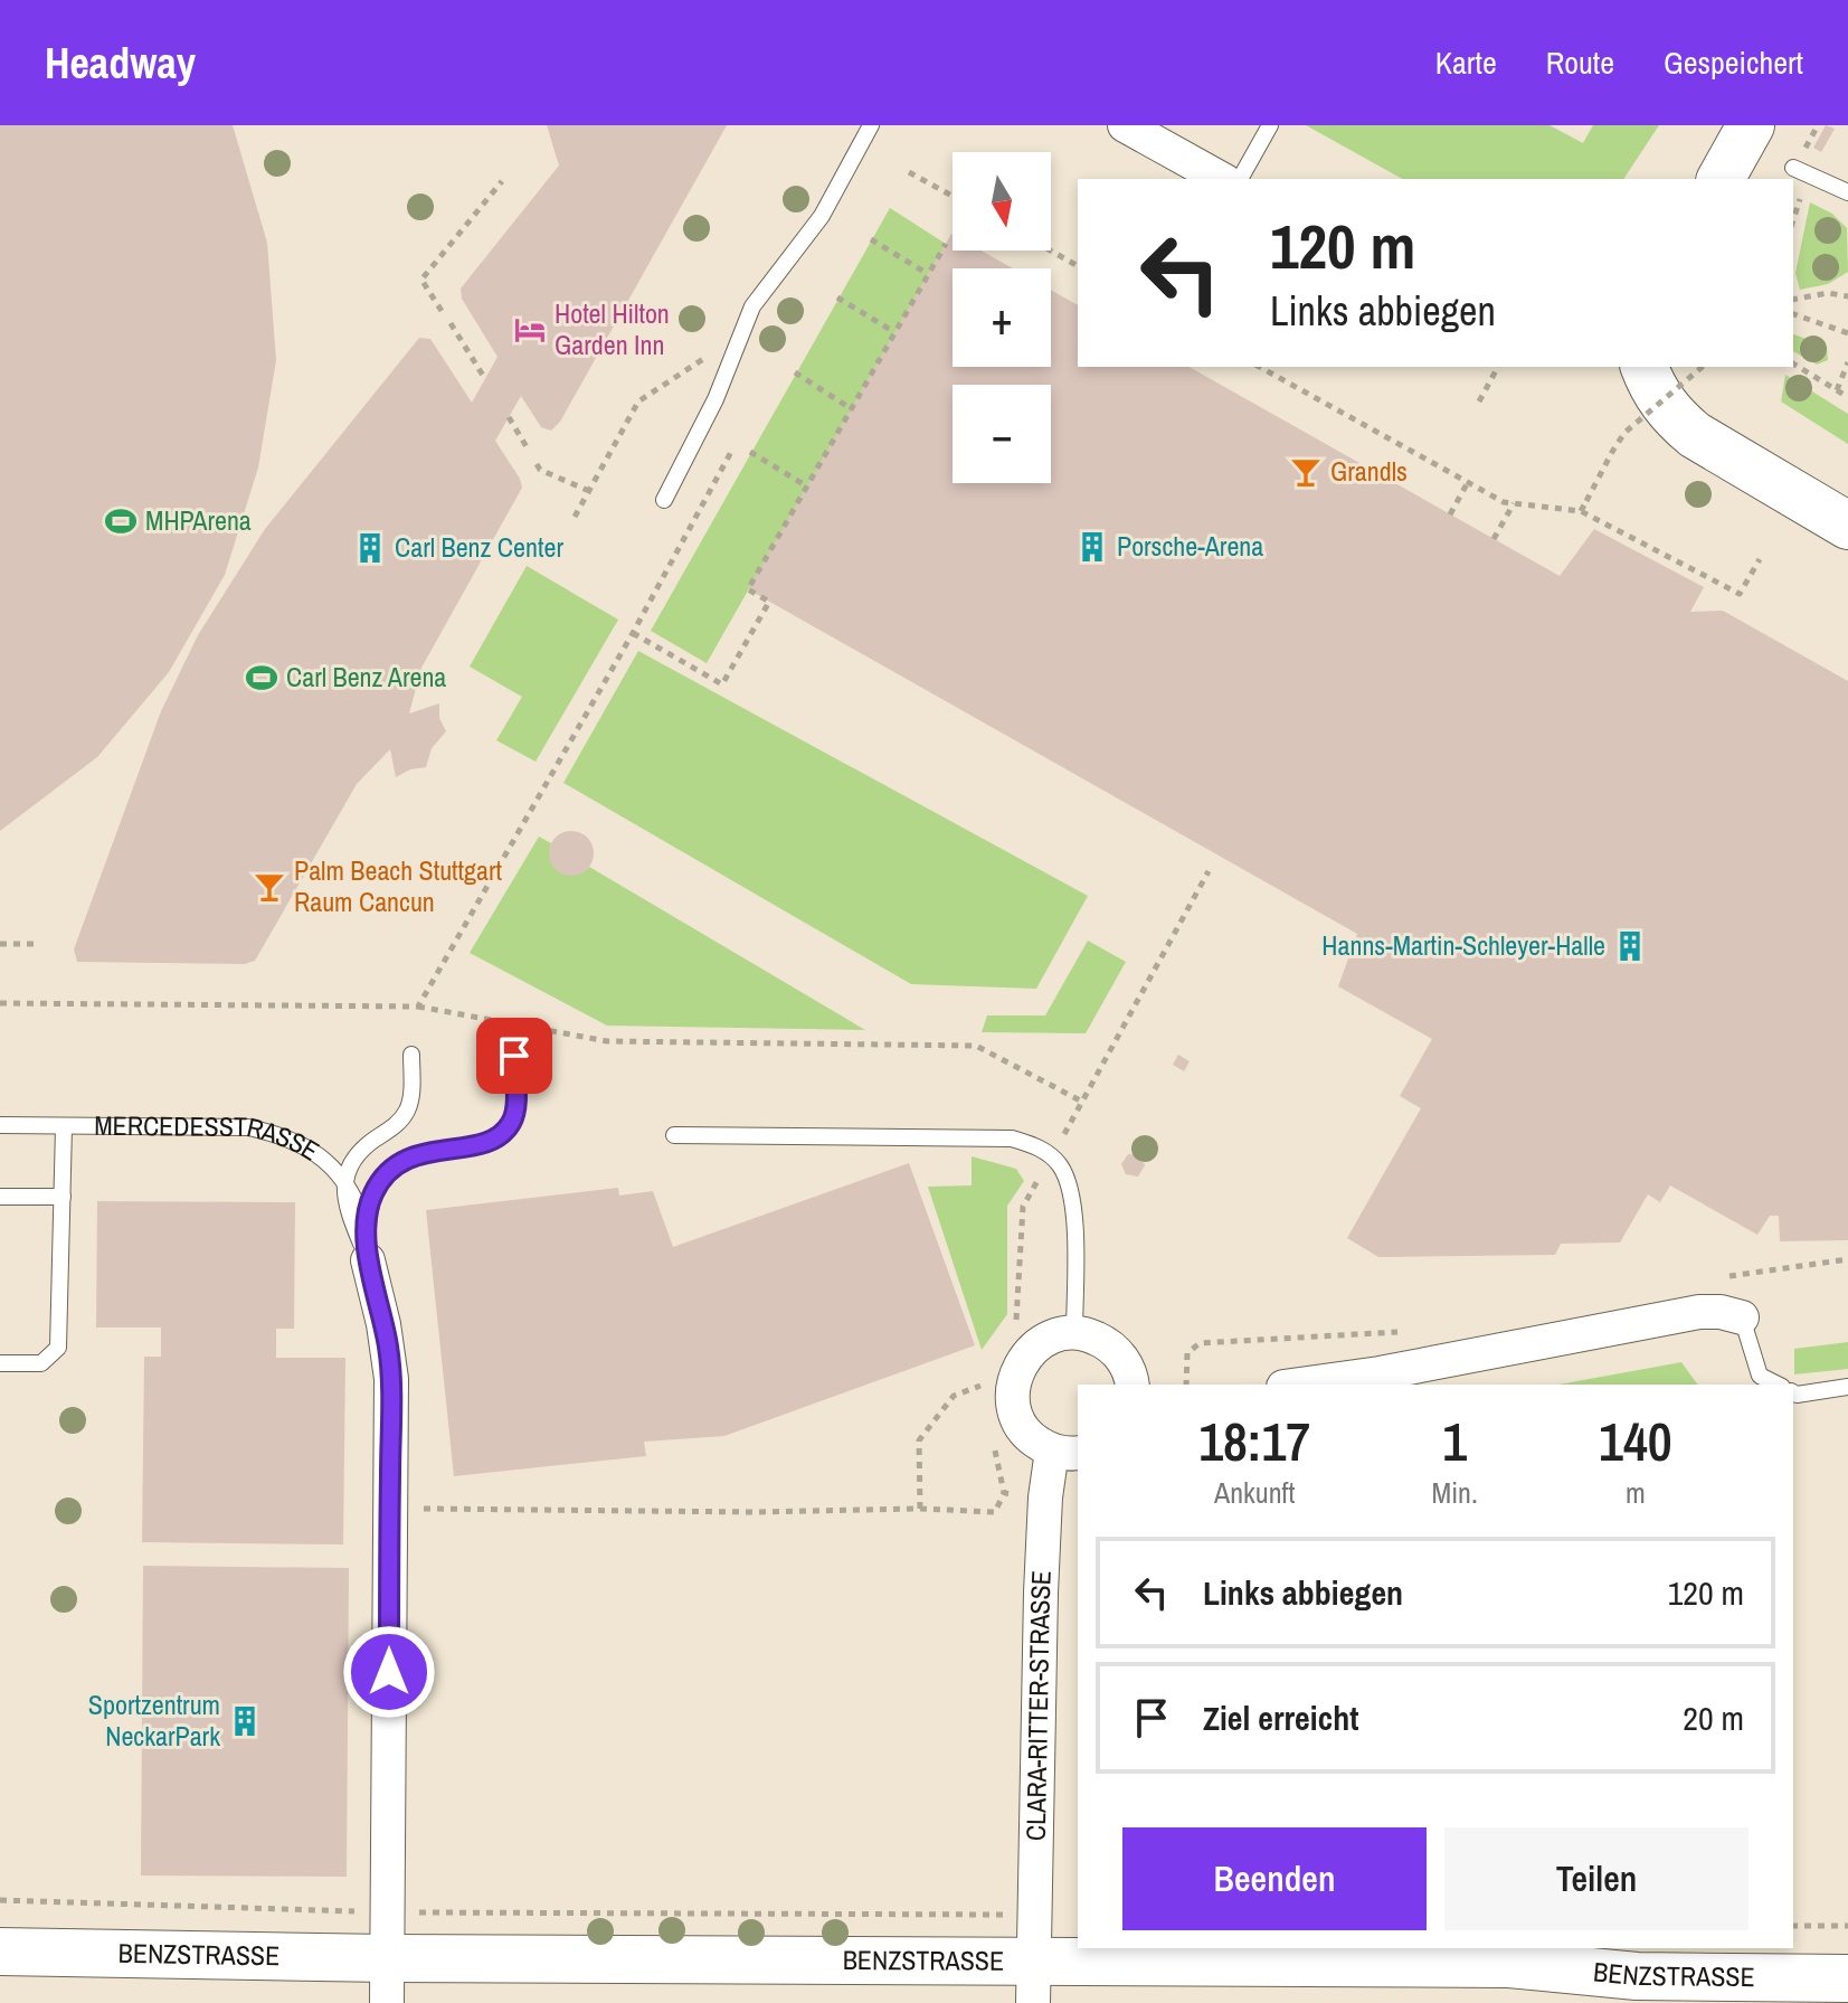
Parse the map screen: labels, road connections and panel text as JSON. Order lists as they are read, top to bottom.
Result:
{
  "streets": {
    "main road": ["BENZSTRASSE"],
    "street": ["CLARA-RITTER-STRASSE"],
    "lane": ["MERCEDESSTRASSE"]
  },
  "crossings": [
    ["CLARA-RITTER-STRASSE", "BENZSTRASSE"]
  ],
  "places": {
    "hotel": ["Hotel Hilton Garden Inn"],
    "bar": ["Grandls", "Palm Beach Stuttgart Raum Cancun"],
    "sports": ["MHPArena", "Carl Benz Arena"],
    "building": [
      "Porsche-Arena",
      "Carl Benz Center",
      "Hanns-Martin-Schleyer-Halle",
      "Sportzentrum NeckarPark"
    ]
  },
  "north": "bottom",
  "page": {
    "header": "Headway",
    "nav": ["Karte", "Route", "Gespeichert"],
    "map_buttons": ["+", "−"],
    "turn": ["120 m", "Links abbiegen"],
    "eta": [
      "18:17",
      "Ankunft",
      "1",
      "Min.",
      "140",
      "m"
    ],
    "list": [
      {
        "name": "Links abbiegen",
        "value": "120 m"
      },
      {
        "name": "Ziel erreicht",
        "value": "20 m"
      }
    ],
    "buttons": ["Beenden", "Teilen"]
  }
}
